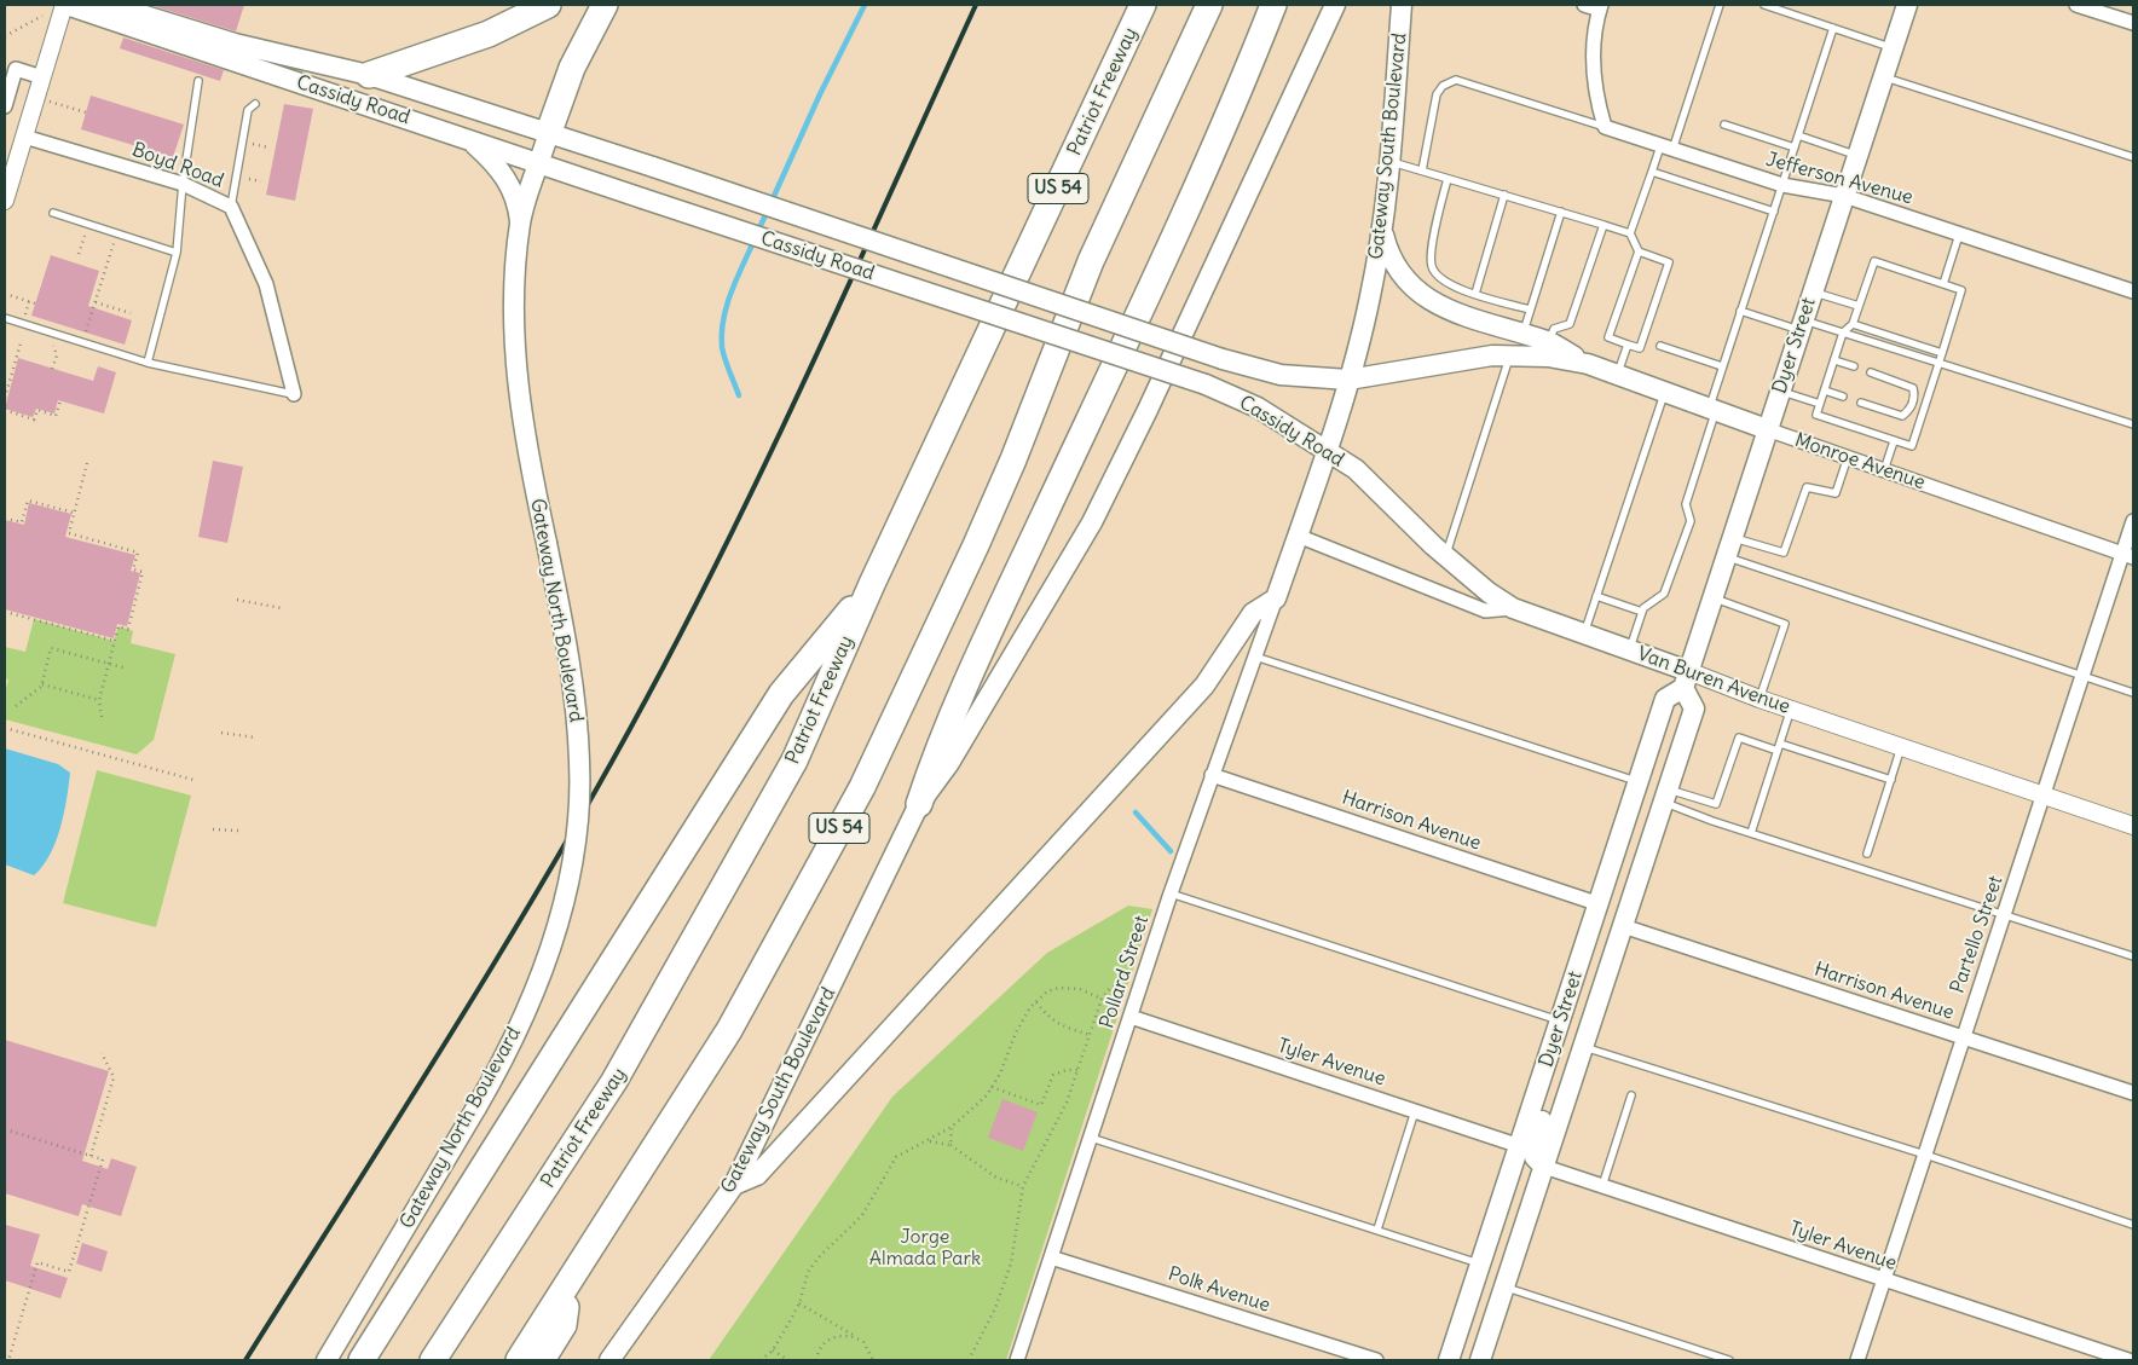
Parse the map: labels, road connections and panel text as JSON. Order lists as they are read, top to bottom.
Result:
{
  "streets": {
    "highway": ["Patriot Freeway", "US 54"],
    "main road": [
      "Cassidy Road",
      "Gateway South Boulevard",
      "Dyer Street",
      "Monroe Avenue",
      "Gateway North Boulevard",
      "Van Buren Avenue"
    ],
    "street": [
      "Boyd Road",
      "Jefferson Avenue",
      "Harrison Avenue",
      "Partello Street",
      "Pollard Street",
      "Tyler Avenue",
      "Polk Avenue"
    ]
  },
  "crossings": [
    ["Cassidy Road", "Gateway South Boulevard"],
    ["Cassidy Road", "Monroe Avenue"],
    ["Cassidy Road", "Gateway North Boulevard"],
    ["Cassidy Road", "Van Buren Avenue"],
    ["Gateway South Boulevard", "Van Buren Avenue"],
    ["Gateway South Boulevard", "Pollard Street"],
    ["Jefferson Avenue", "Dyer Street"],
    ["Dyer Street", "Monroe Avenue"],
    ["Dyer Street", "Van Buren Avenue"],
    ["Dyer Street", "Harrison Avenue"],
    ["Dyer Street", "Tyler Avenue"],
    ["Monroe Avenue", "Partello Street"],
    ["Van Buren Avenue", "Partello Street"],
    ["Harrison Avenue", "Partello Street"],
    ["Harrison Avenue", "Pollard Street"],
    ["Partello Street", "Tyler Avenue"],
    ["Pollard Street", "Tyler Avenue"],
    ["Pollard Street", "Polk Avenue"]
  ],
  "parks": ["Jorge Almada Park"]
}
